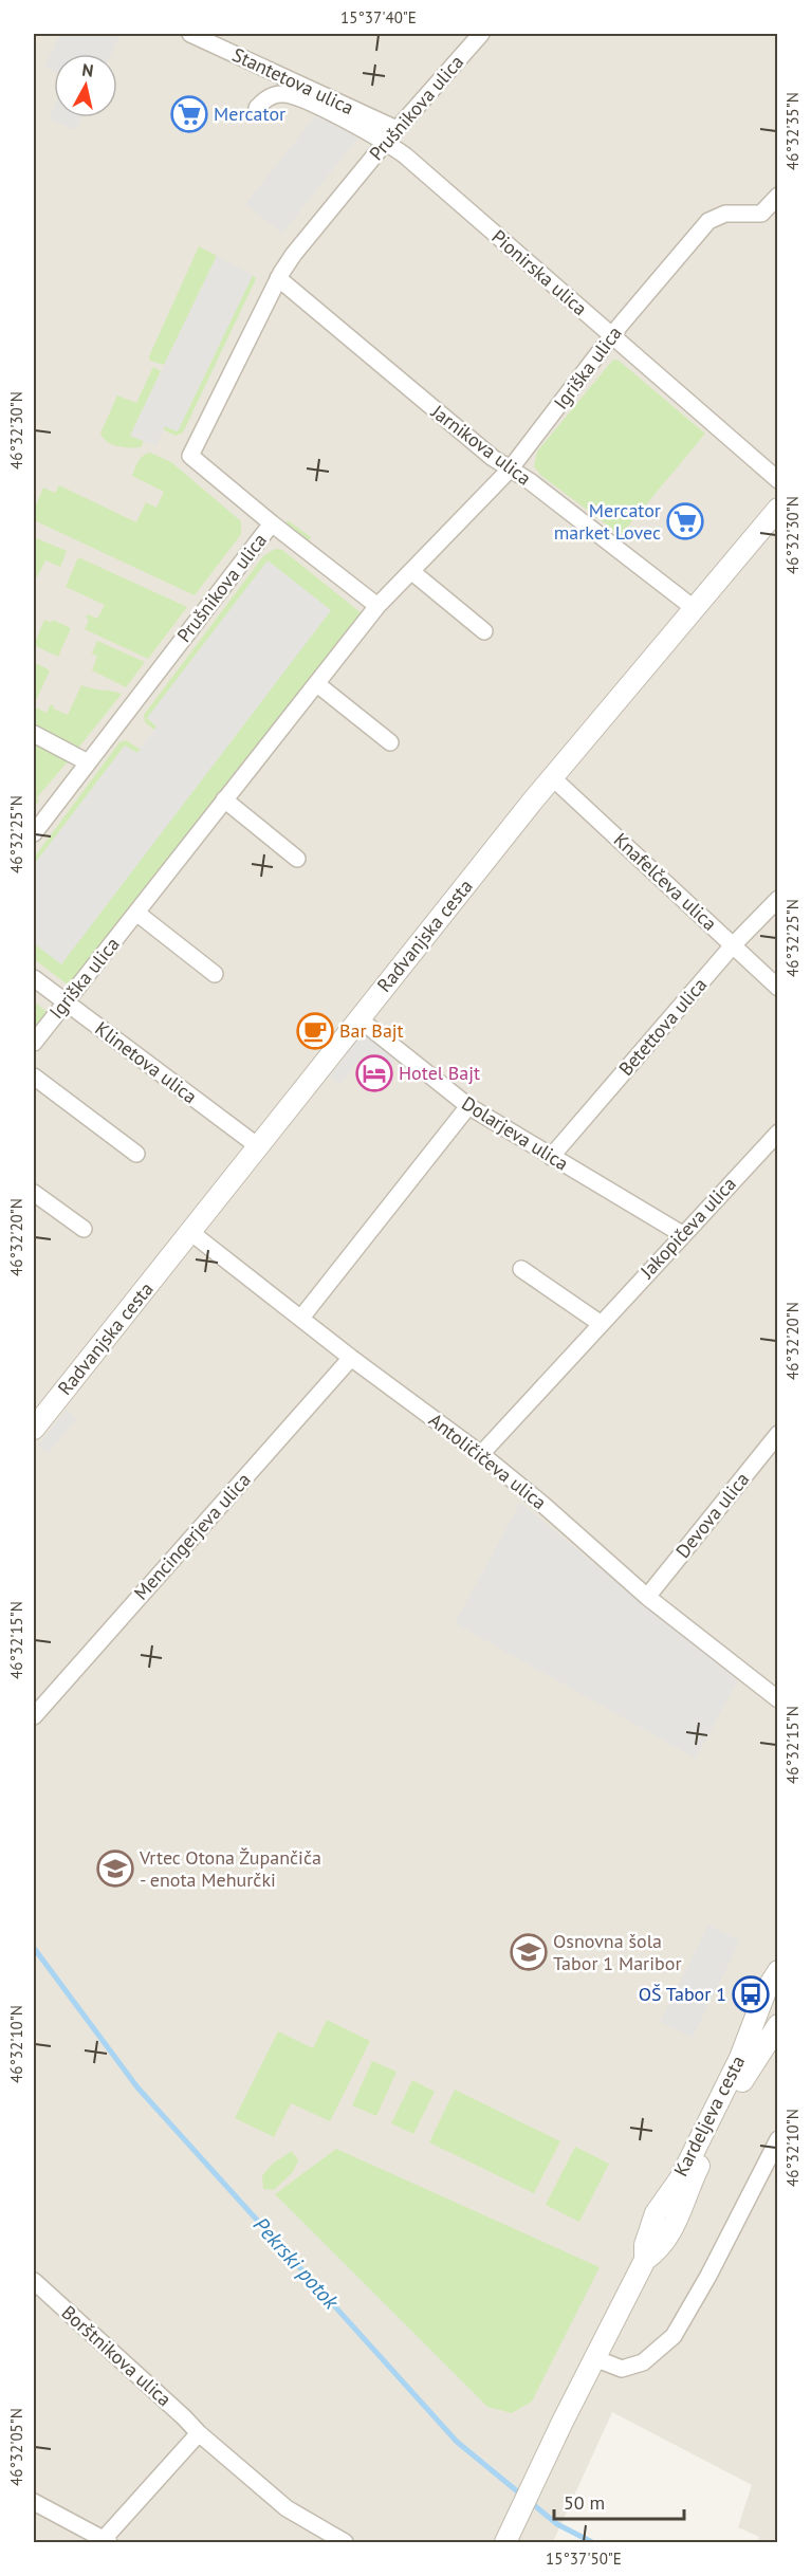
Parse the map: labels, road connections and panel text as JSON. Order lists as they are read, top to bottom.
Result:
{
  "streets": {
    "street": [
      "Stantetova ulica",
      "Prušnikova ulica",
      "Pionirska ulica",
      "Igriška ulica",
      "Jarnikova ulica",
      "Knafelčeva ulica",
      "Radvanjska cesta",
      "Betettova ulica",
      "Klinetova ulica",
      "Dolarjeva ulica",
      "Jakopičeva ulica",
      "Antoličičeva ulica",
      "Devova ulica",
      "Mencingerjeva ulica",
      "Kardeljeva cesta",
      "Borštnikova ulica"
    ]
  },
  "crossings": [
    ["Stantetova ulica", "Prušnikova ulica"],
    ["Stantetova ulica", "Pionirska ulica"],
    ["Prušnikova ulica", "Pionirska ulica"],
    ["Prušnikova ulica", "Jarnikova ulica"],
    ["Pionirska ulica", "Igriška ulica"],
    ["Igriška ulica", "Jarnikova ulica"],
    ["Igriška ulica", "Klinetova ulica"],
    ["Jarnikova ulica", "Radvanjska cesta"],
    ["Knafelčeva ulica", "Radvanjska cesta"],
    ["Knafelčeva ulica", "Betettova ulica"],
    ["Radvanjska cesta", "Klinetova ulica"],
    ["Radvanjska cesta", "Dolarjeva ulica"],
    ["Radvanjska cesta", "Antoličičeva ulica"],
    ["Betettova ulica", "Dolarjeva ulica"],
    ["Dolarjeva ulica", "Jakopičeva ulica"],
    ["Jakopičeva ulica", "Antoličičeva ulica"],
    ["Antoličičeva ulica", "Devova ulica"],
    ["Antoličičeva ulica", "Mencingerjeva ulica"]
  ],
  "water": ["Pekrski potok"],
  "places": {
    "supermarket": ["Mercator", "Mercator market Lovec"],
    "cafe": ["Bar Bajt"],
    "hotel": ["Hotel Bajt"],
    "school or university": ["Vrtec Otona Župančiča - enota Mehurčki", "Osnovna šola Tabor 1 Maribor"],
    "bus stop": ["OŠ Tabor 1"]
  },
  "scale_bar": "50 m",
  "north": "top",
  "coordinates": [
    "15°37'40\"E",
    "46°32'35\"N",
    "46°32'30\"N",
    "46°32'25\"N",
    "46°32'20\"N",
    "46°32'15\"N",
    "46°32'10\"N",
    "46°32'05\"N",
    "15°37'50\"E"
  ]
}
